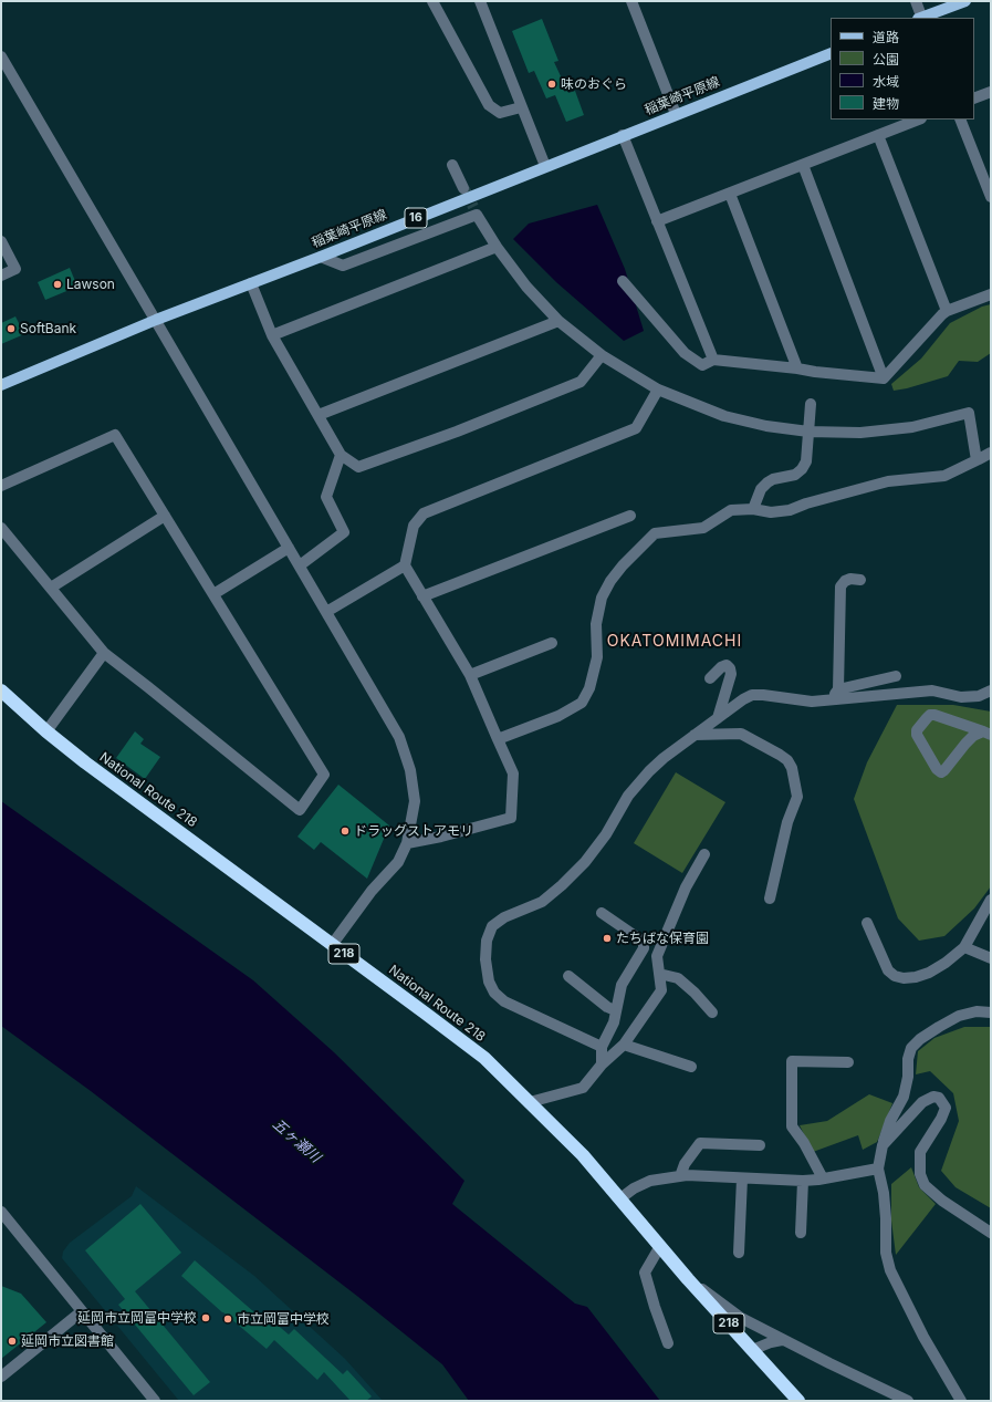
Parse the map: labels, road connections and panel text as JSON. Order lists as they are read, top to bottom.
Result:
{
  "streets": {
    "highway": ["National Route 218", "218"],
    "main road": ["稲葉崎平原線", "16"]
  },
  "districts": ["OKATOMIMACHI"],
  "water": ["五ヶ瀬川"],
  "places": [
    "味のおぐら",
    "Lawson",
    "SoftBank",
    "ドラッグストアモリ",
    "たちばな保育園",
    "延岡市立岡富中学校",
    "市立岡富中学校",
    "延岡市立図書館"
  ],
  "legend": [
    "道路",
    "公園",
    "水域",
    "建物"
  ]
}
